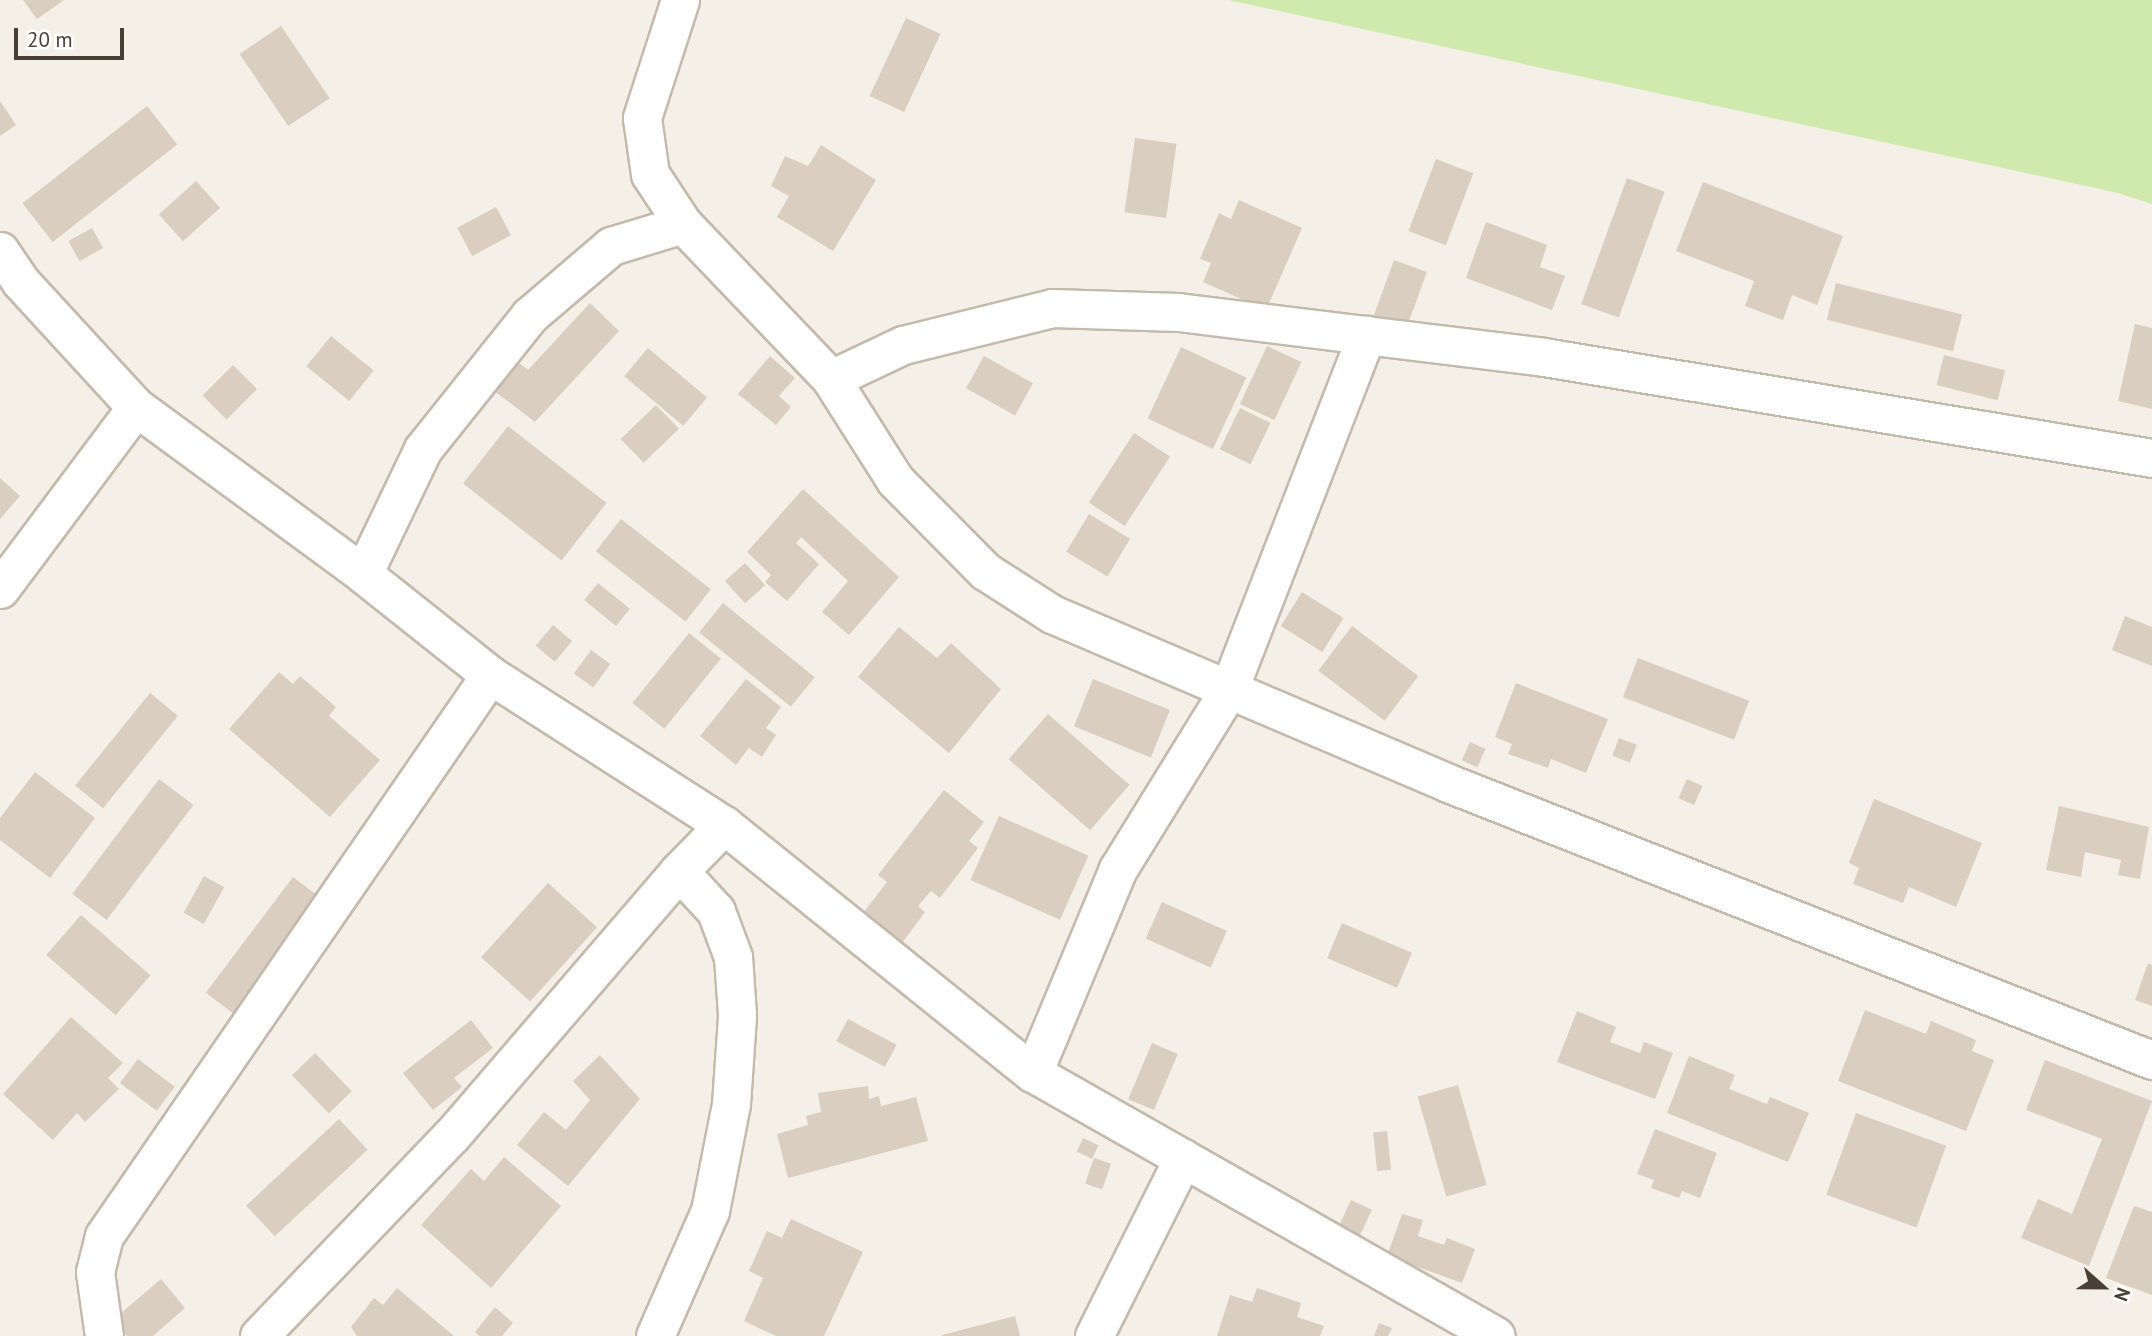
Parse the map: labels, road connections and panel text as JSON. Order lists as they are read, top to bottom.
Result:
{
  "scale_bar": "20 m",
  "north": "right"
}
